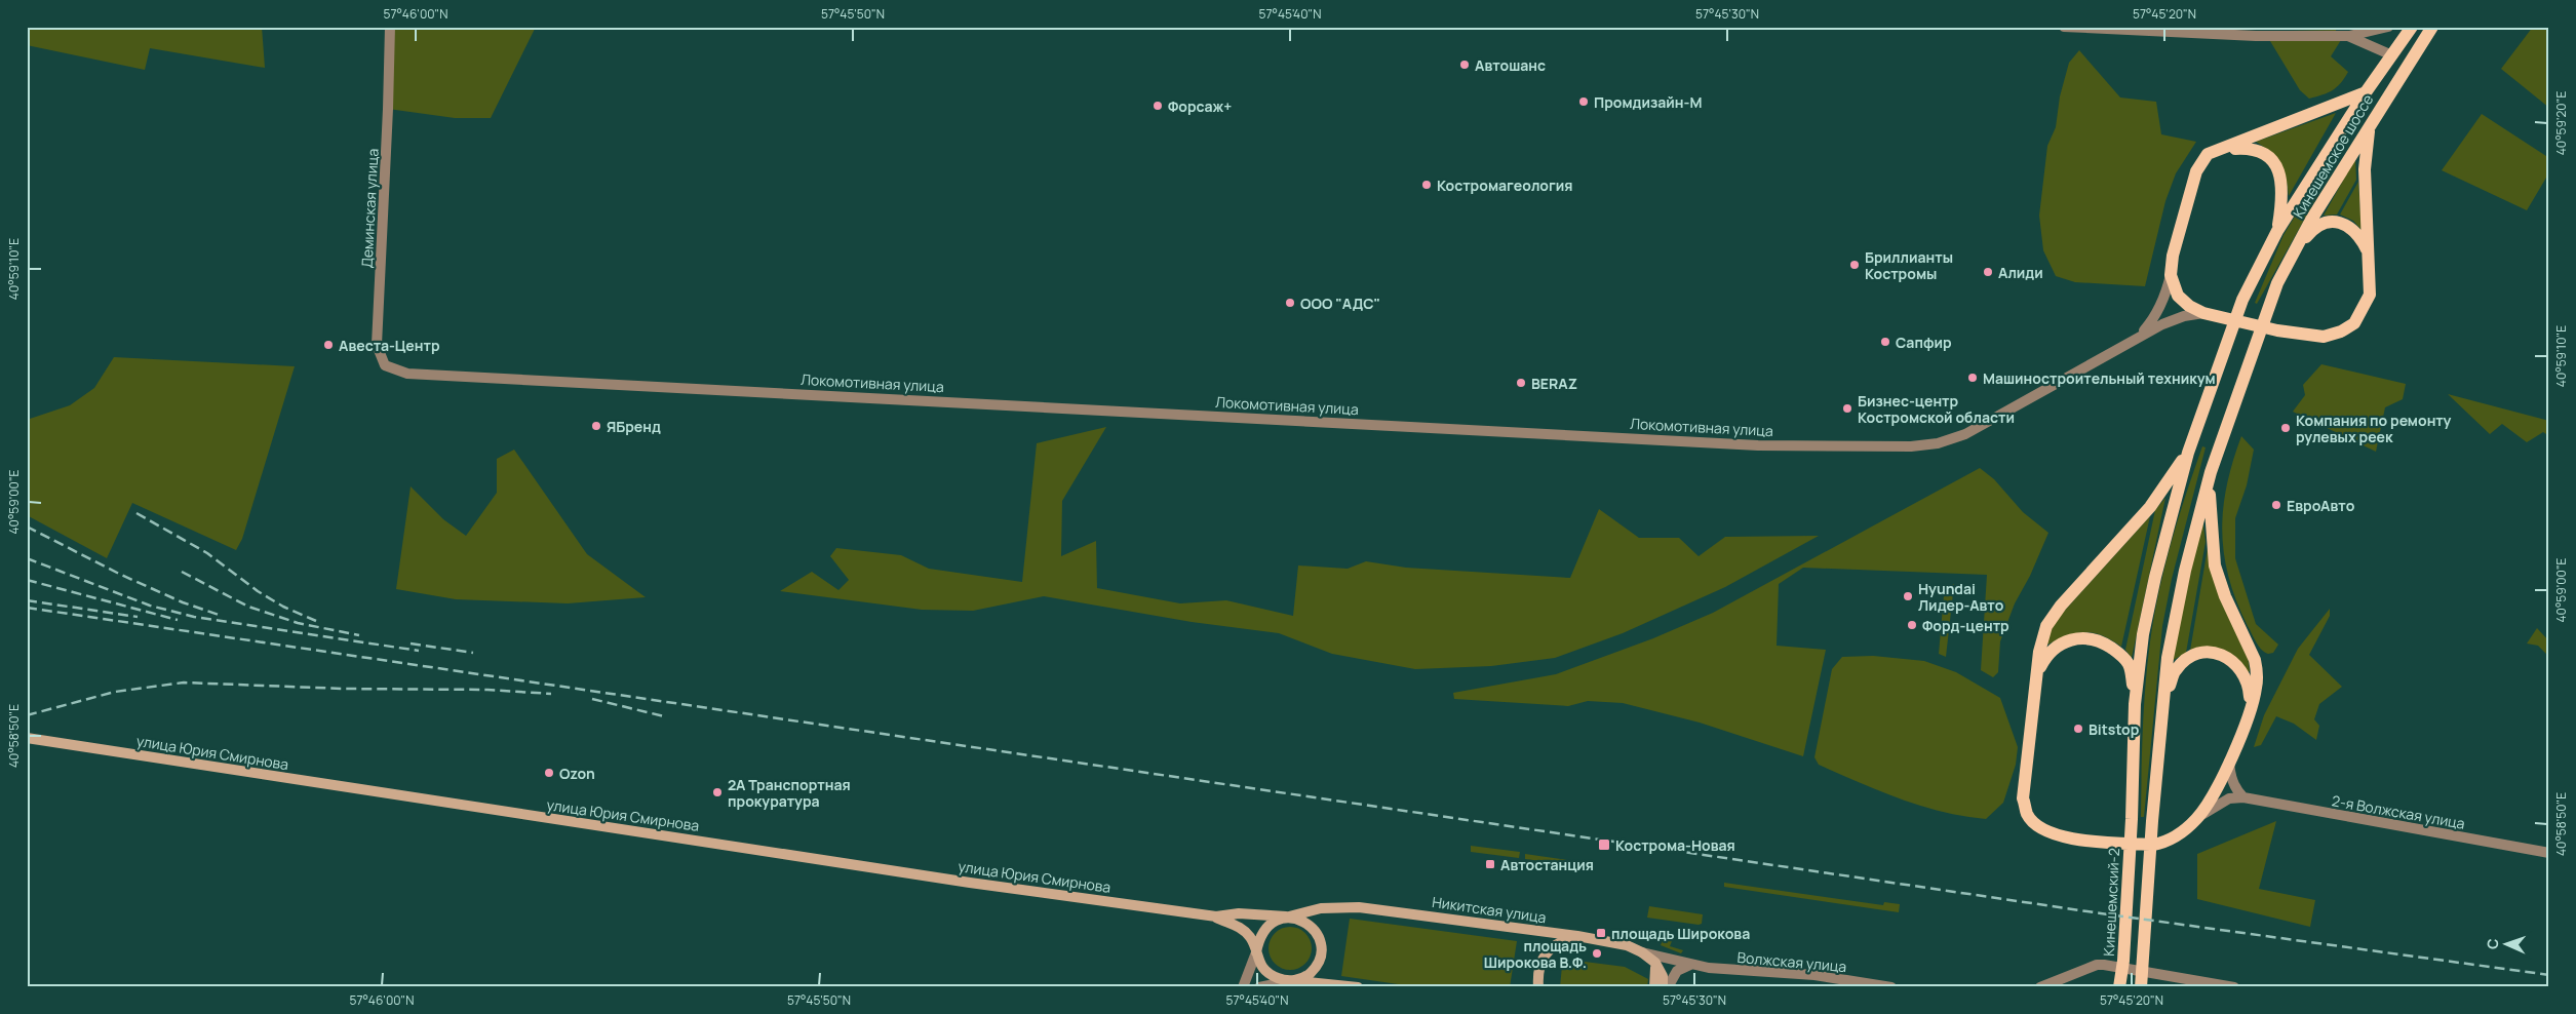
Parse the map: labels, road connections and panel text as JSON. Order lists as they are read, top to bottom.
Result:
{
  "streets": {
    "main road": [
      "Кинешемское шоссе",
      "улица Юрия Смирнова",
      "Кинешемский-2",
      "Никитская улица"
    ],
    "street": [
      "Деминская улица",
      "Локомотивная улица",
      "2-я Волжская улица",
      "Волжская улица"
    ]
  },
  "crossings": [
    ["Деминская улица", "Локомотивная улица"],
    ["улица Юрия Смирнова", "Никитская улица"],
    ["Никитская улица", "Волжская улица"]
  ],
  "places": {
    "other": [
      "Автошанс",
      "Промдизайн-М",
      "Форсаж+",
      "Костромагеология",
      "Бриллианты Костромы",
      "Алиди",
      "ООО \"АДС\"",
      "Сапфир",
      "Авеста-Центр",
      "Машиностроительный техникум",
      "BERAZ",
      "Бизнес-центр Костромской области",
      "ЯБренд",
      "Компания по ремонту рулевых реек",
      "ЕвроАвто",
      "Hyundai Лидер-Авто",
      "Форд-центр",
      "Bitstop",
      "Ozon",
      "2А Транспортная прокуратура",
      "площадь Широкова В.Ф."
    ],
    "transit": ["Кострома-Новая", "Автостанция", "площадь Широкова"]
  },
  "north": "left",
  "coordinates": [
    "57°46'00\"N",
    "57°45'50\"N",
    "57°45'40\"N",
    "57°45'30\"N",
    "57°45'20\"N",
    "40°59'20\"E",
    "40°59'10\"E",
    "40°59'00\"E",
    "40°58'50\"E"
  ]
}
